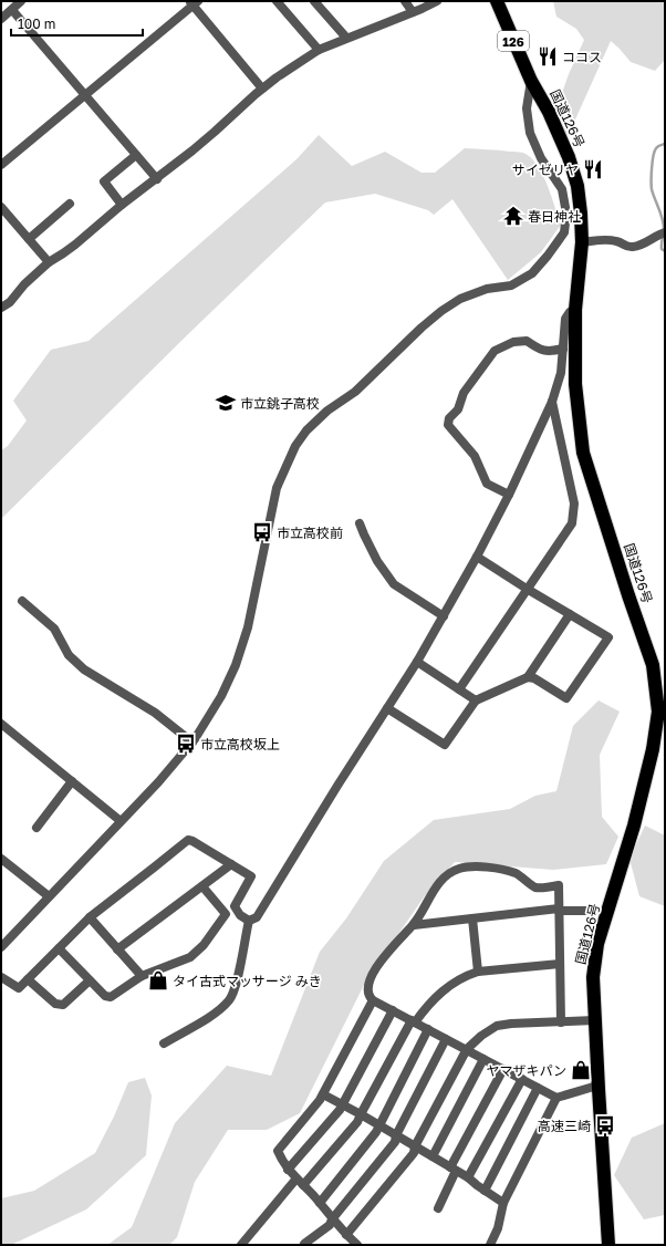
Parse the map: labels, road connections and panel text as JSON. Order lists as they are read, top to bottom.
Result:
{
  "streets": {
    "highway": ["126", "国道126号"]
  },
  "places": {
    "restaurant": ["ココス", "サイゼリヤ"],
    "temple": ["春日神社"],
    "school or university": ["市立銚子高校"],
    "bus stop": ["市立高校前", "市立高校坂上", "高速三崎"],
    "shop": ["タイ古式マッサージ みき", "ヤマザキパン"]
  },
  "scale_bar": "100 m"
}
